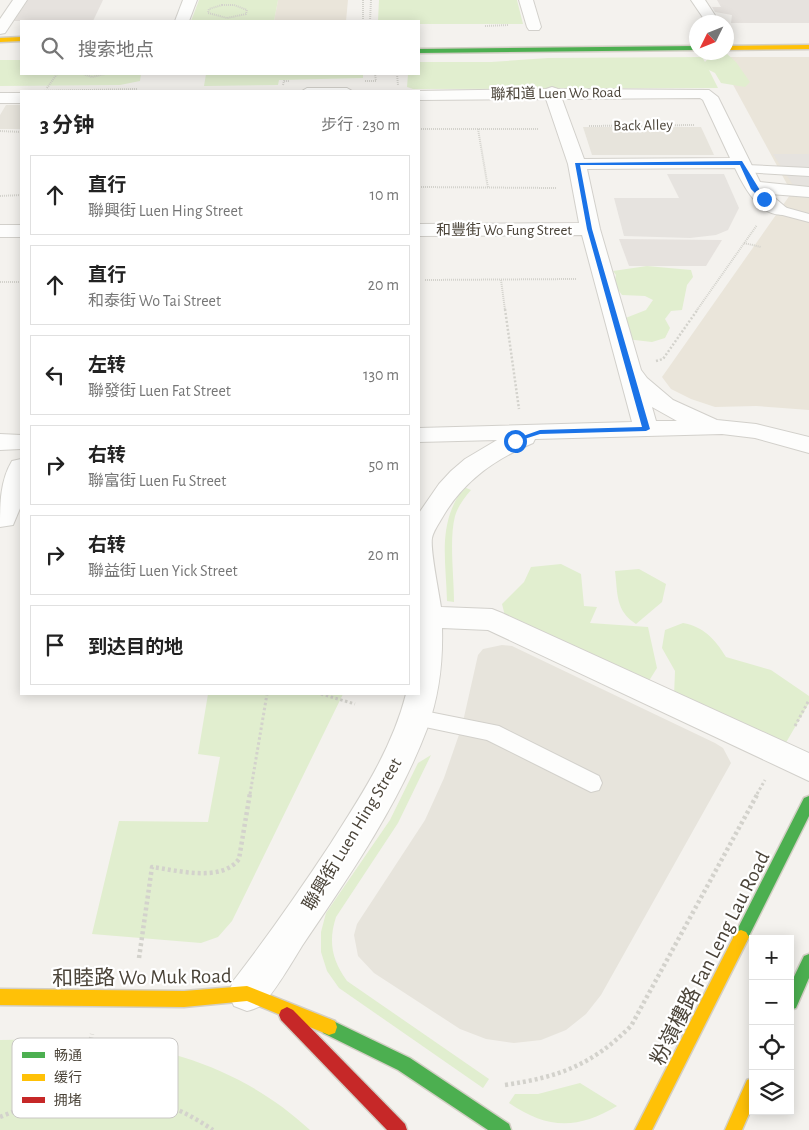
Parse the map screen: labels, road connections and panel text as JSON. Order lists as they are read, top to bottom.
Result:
{
  "streets": {
    "street": [
      "聯和道 Luen Wo Road",
      "和豐街 Wo Fung Street",
      "聯興街 Luen Hing Street",
      "粉嶺樓路 Fan Leng Lau Road",
      "和睦路 Wo Muk Road"
    ],
    "path": ["Back Alley"]
  },
  "crossings": [
    ["聯興街 Luen Hing Street", "和睦路 Wo Muk Road"]
  ],
  "legend": ["畅通", "缓行", "拥堵"],
  "north": "bottom left",
  "page": {
    "search": "搜索地点",
    "heading": ["3 分钟", "步行 · 230 m"],
    "list": [
      ["直行", "聯興街 Luen Hing Street", "10 m"],
      ["直行", "和泰街 Wo Tai Street", "20 m"],
      ["左转", "聯發街 Luen Fat Street", "130 m"],
      ["右转", "聯富街 Luen Fu Street", "50 m"],
      ["右转", "聯益街 Luen Yick Street", "20 m"],
      "到达目的地"
    ],
    "map_buttons": ["+", "−"]
  }
}
